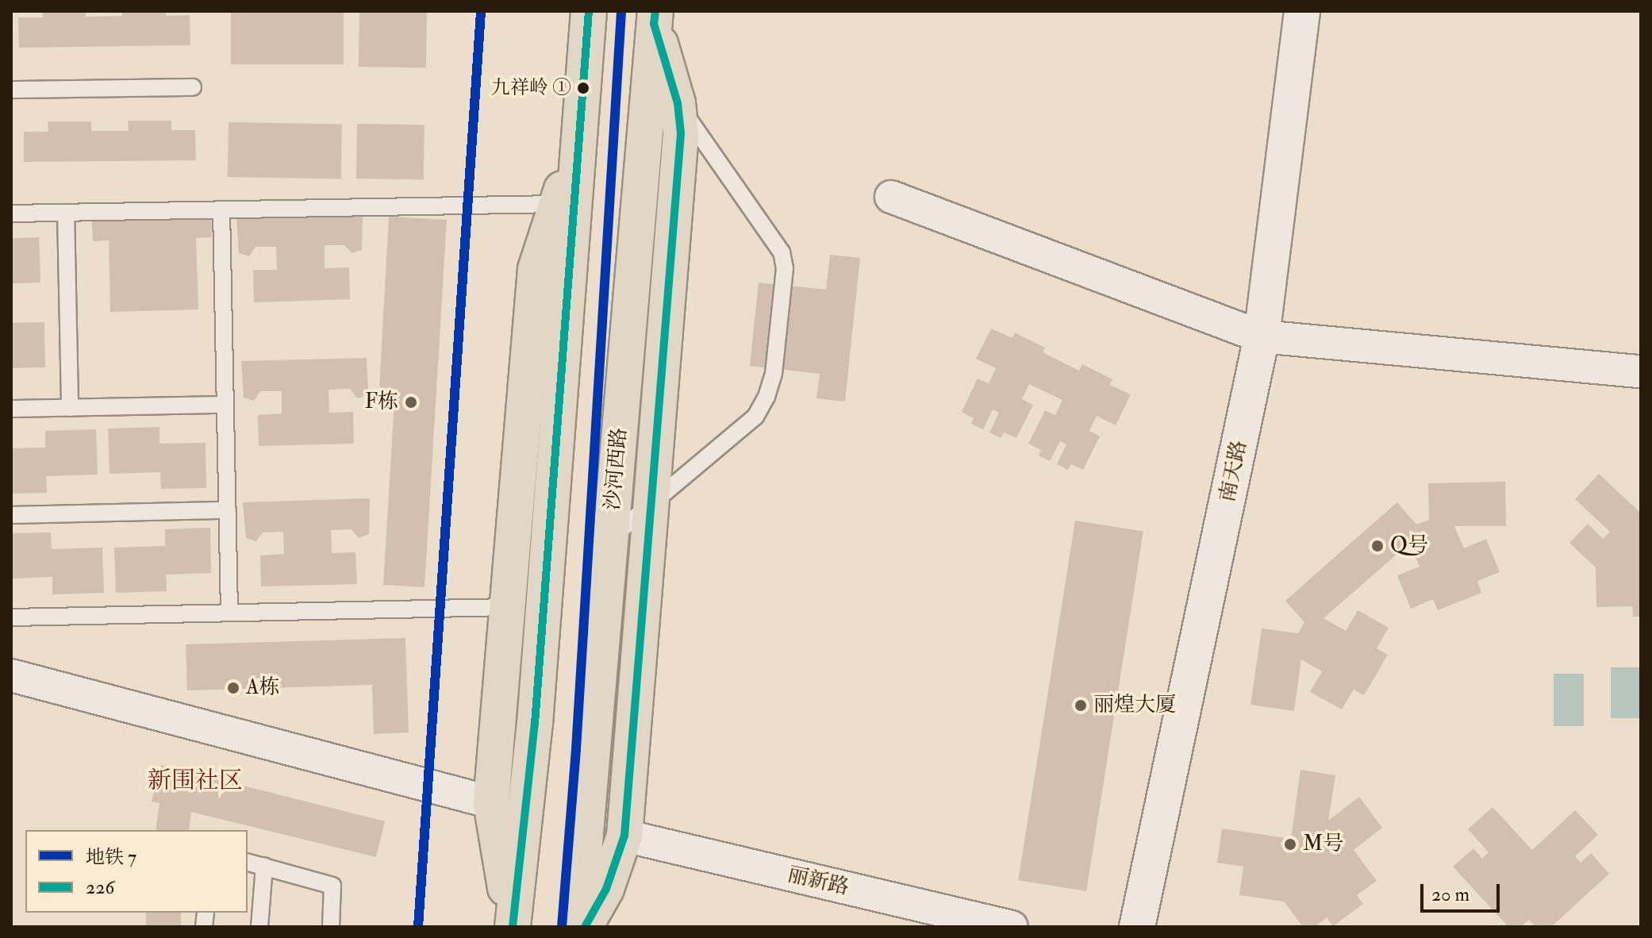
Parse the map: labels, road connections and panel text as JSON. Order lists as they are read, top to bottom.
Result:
{
  "streets": {
    "main road": ["沙河西路"],
    "street": ["南天路", "丽新路"]
  },
  "districts": ["新围社区"],
  "places": [
    "九祥岭 ①",
    "F栋",
    "Q号",
    "A栋",
    "丽煌大厦",
    "M号"
  ],
  "lines": ["metro line 7", "transit line 226"],
  "legend": ["地铁 7", "226"],
  "scale_bar": "20 m"
}
